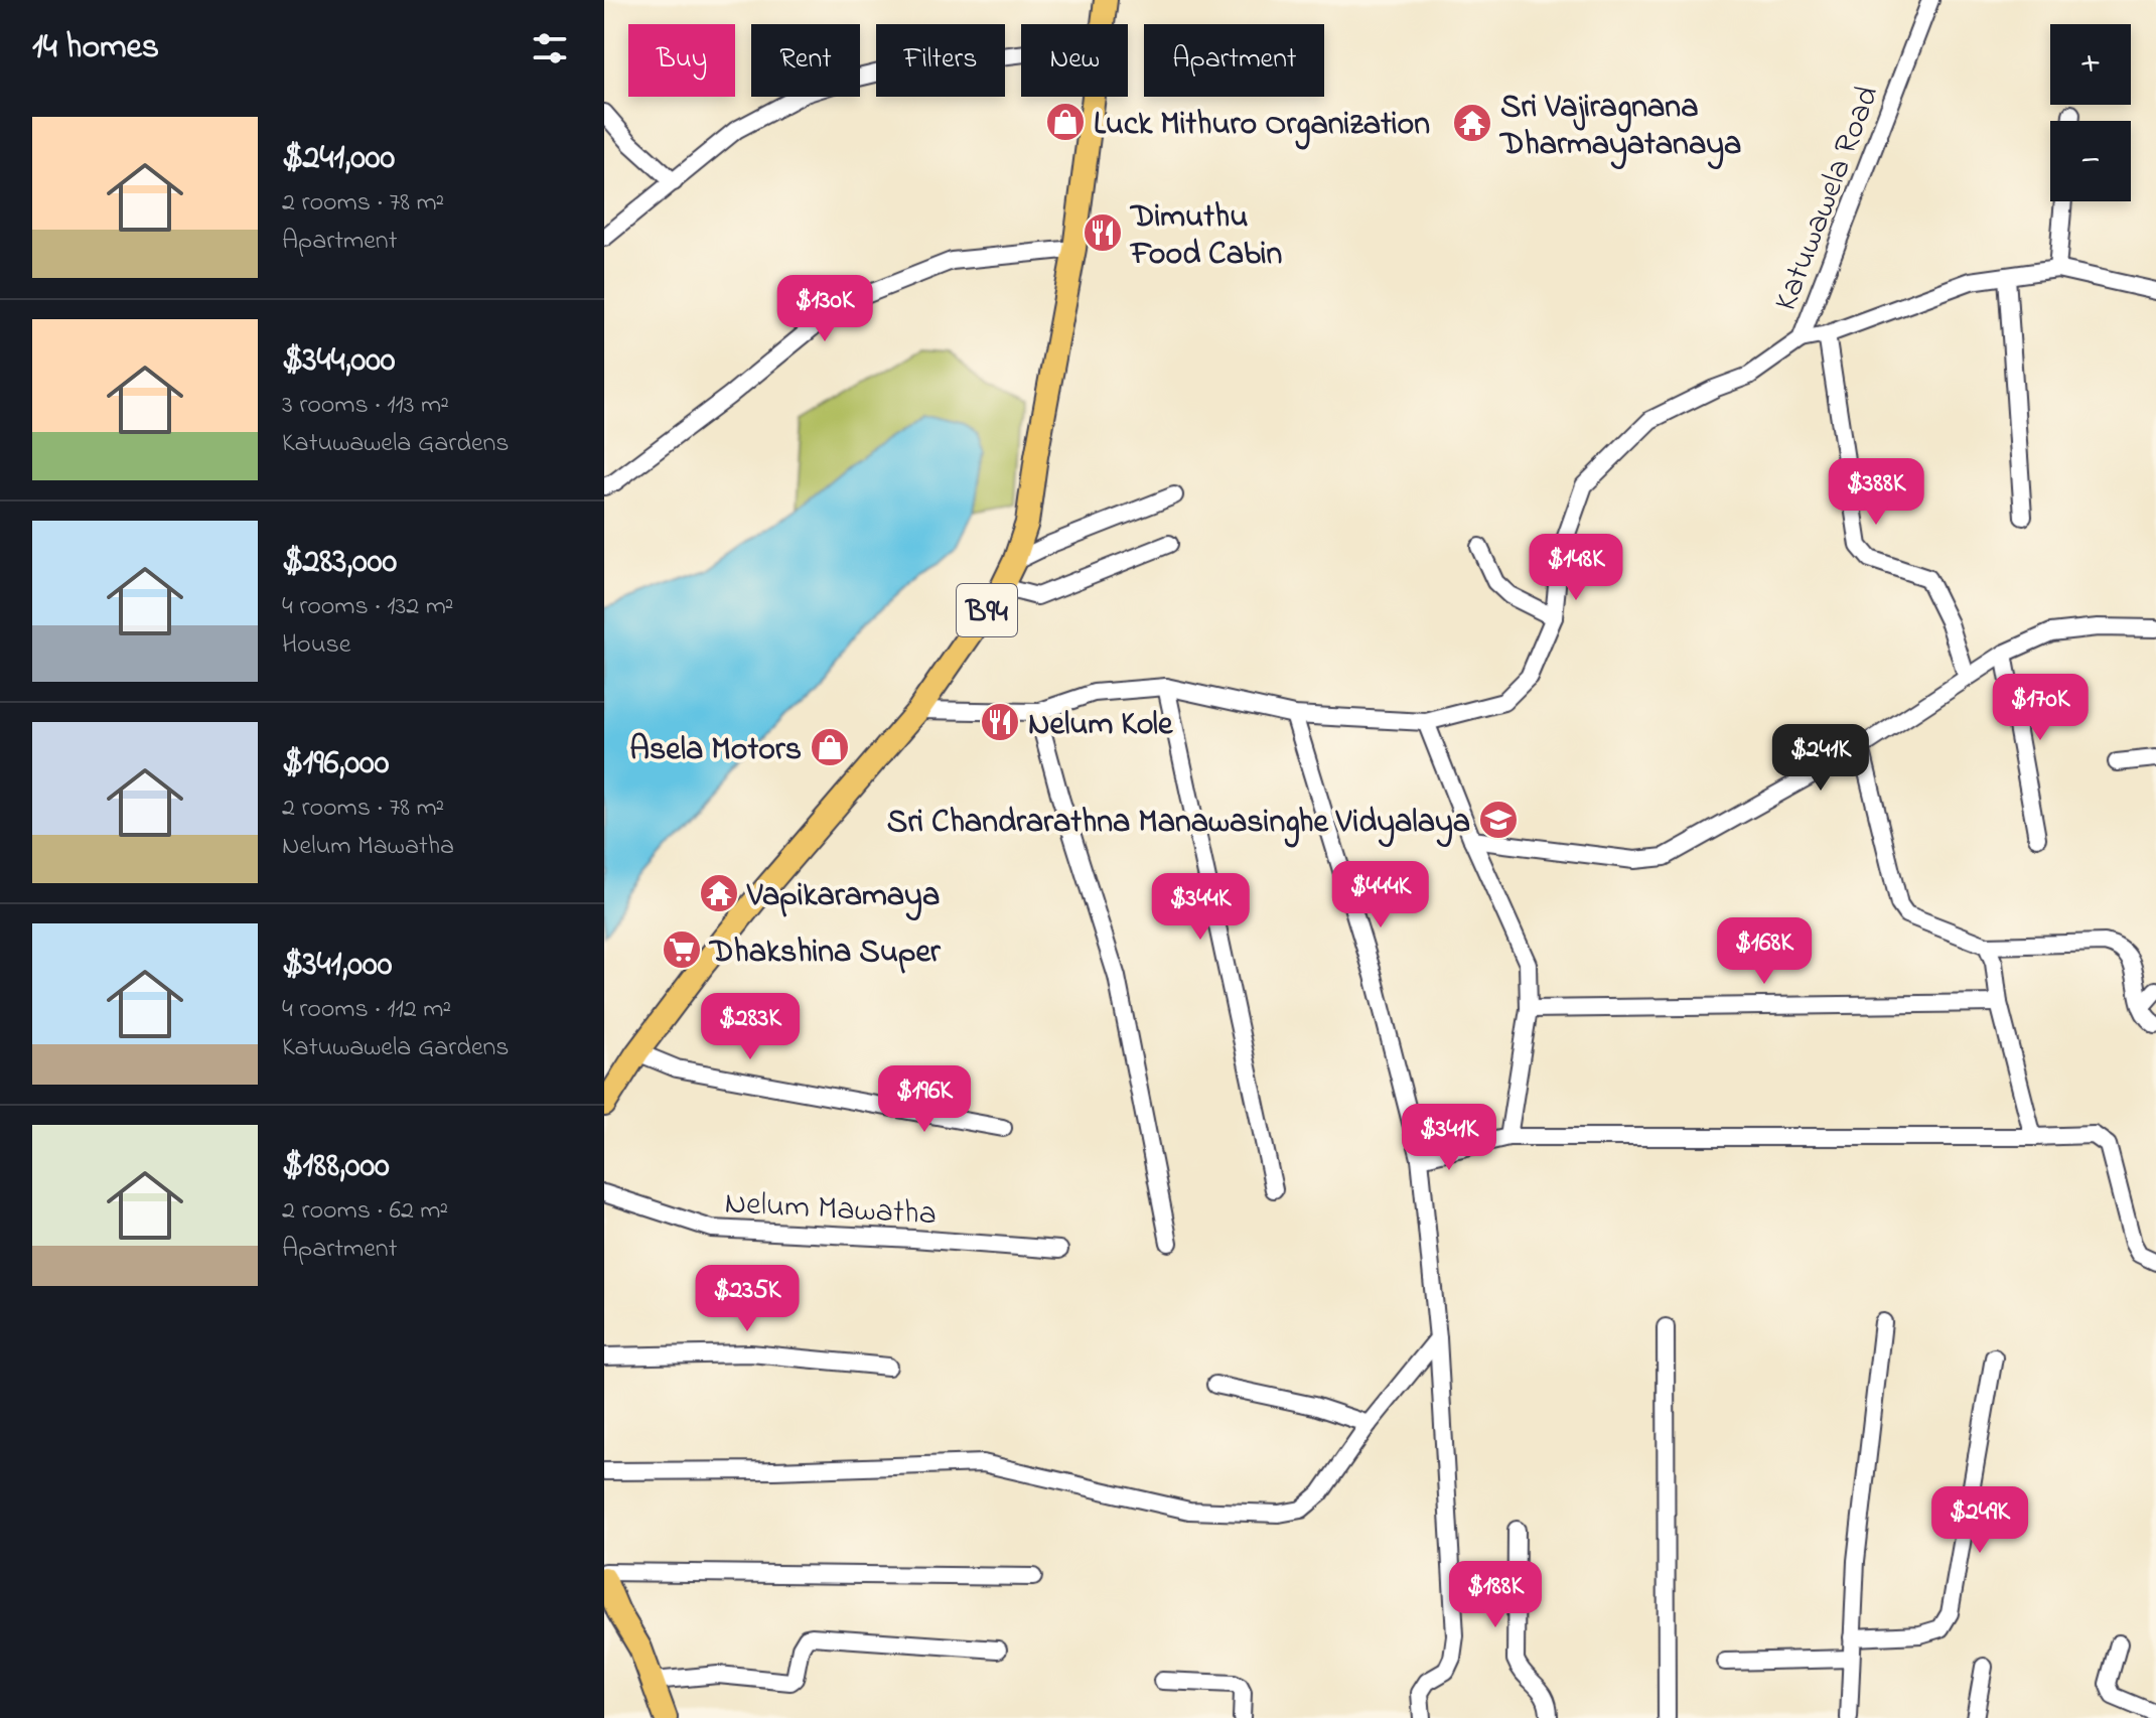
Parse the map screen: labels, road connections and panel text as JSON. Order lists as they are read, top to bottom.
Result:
{
  "streets": {
    "main road": ["B94"],
    "street": ["Katuwawela Road", "Nelum Mawatha"]
  },
  "crossings": [
    ["Katuwawela Road", "B94"]
  ],
  "places": {
    "shop": ["Luck Mithuro Organization", "Asela Motors"],
    "temple": ["Sri Vajiragnana Dharmayatanaya", "Vapikaramaya"],
    "restaurant": ["Dimuthu Food Cabin", "Nelum Kole"],
    "school or university": ["Sri Chandrarathna Manawasinghe Vidyalaya"],
    "supermarket": ["Dhakshina Super"]
  },
  "page": {
    "heading": "14 homes",
    "map_buttons": ["+", "−"],
    "chip": [
      "Buy",
      "Rent",
      "Filters",
      "New",
      "Apartment"
    ],
    "list": [
      {
        "name": "$241,000",
        "note": "2 rooms · 78 m² · Apartment"
      },
      {
        "name": "$344,000",
        "note": "3 rooms · 113 m² · Katuwawela Gardens"
      },
      {
        "name": "$283,000",
        "note": "4 rooms · 132 m² · House"
      },
      {
        "name": "$196,000",
        "note": "2 rooms · 78 m² · Nelum Mawatha"
      },
      {
        "name": "$341,000",
        "note": "4 rooms · 112 m² · Katuwawela Gardens"
      },
      {
        "name": "$188,000",
        "note": "2 rooms · 62 m² · Apartment"
      }
    ],
    "price": [
      "$130K",
      "$388K",
      "$148K",
      "$170K",
      "$241K",
      "$444K",
      "$344K",
      "$168K",
      "$283K",
      "$196K",
      "$341K",
      "$235K",
      "$249K",
      "$188K"
    ]
  }
}
